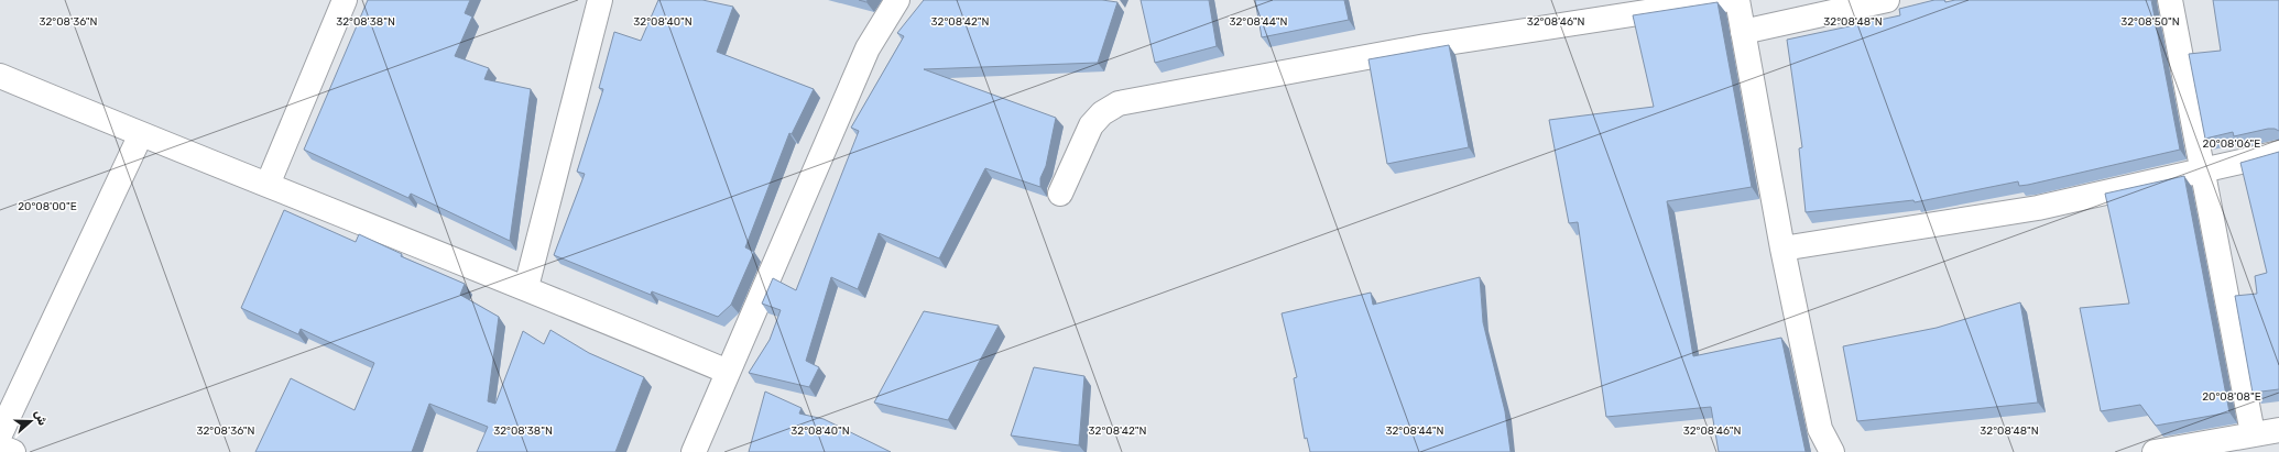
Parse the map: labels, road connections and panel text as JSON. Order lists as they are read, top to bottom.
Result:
{
  "north": "right",
  "coordinates": [
    "32°08'36\"N",
    "32°08'38\"N",
    "32°08'40\"N",
    "32°08'42\"N",
    "32°08'44\"N",
    "32°08'50\"N",
    "32°08'46\"N",
    "32°08'48\"N",
    "20°08'06\"E",
    "20°08'00\"E",
    "20°08'08\"E"
  ]
}
